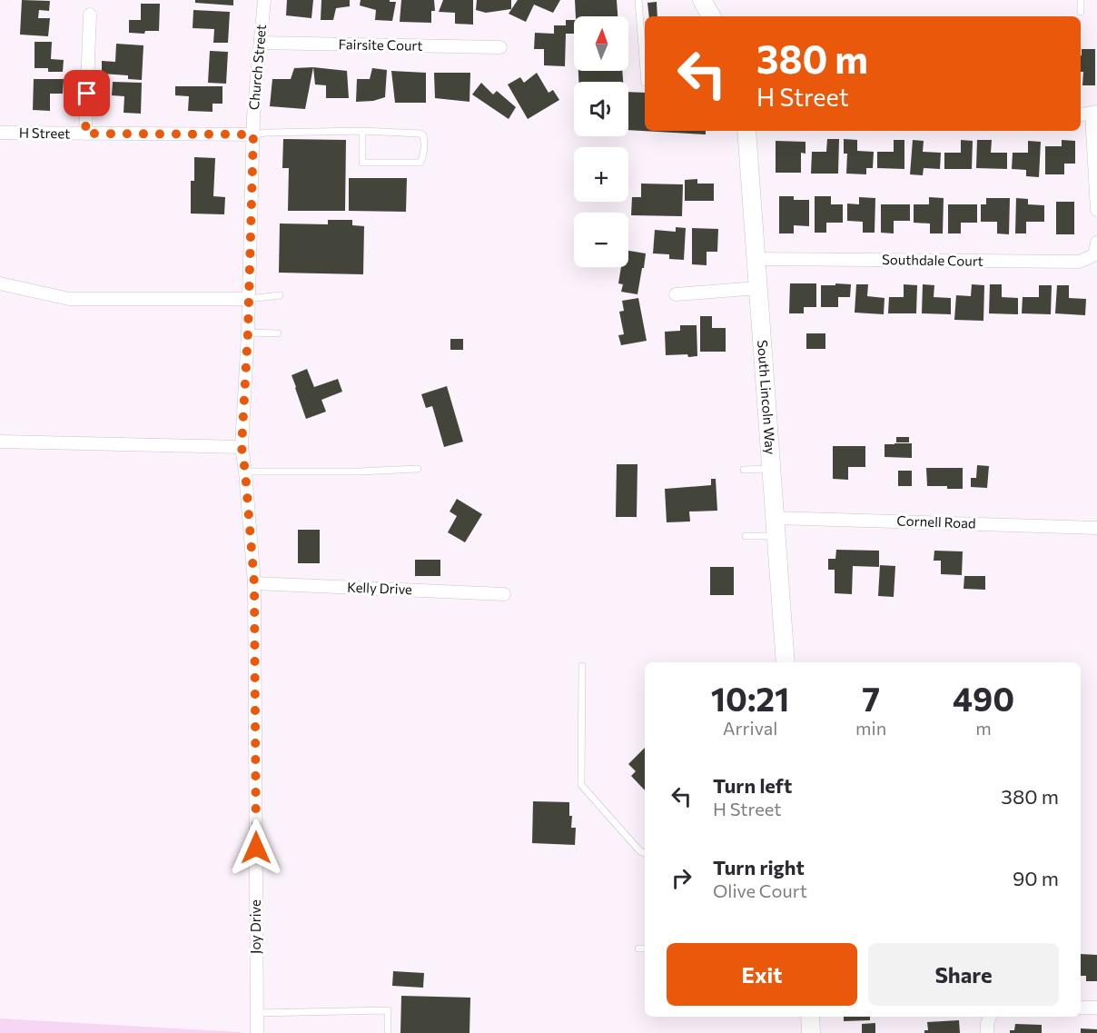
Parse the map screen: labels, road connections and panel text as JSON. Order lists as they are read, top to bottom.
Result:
{
  "streets": {
    "main road": ["South Lincoln Way"],
    "street": [
      "Fairsite Court",
      "Church Street",
      "H Street",
      "Southdale Court",
      "Cornell Road",
      "Kelly Drive",
      "Joy Drive"
    ]
  },
  "crossings": [
    ["Fairsite Court", "Church Street"],
    ["Church Street", "H Street"],
    ["Church Street", "Joy Drive"],
    ["H Street", "Joy Drive"],
    ["Southdale Court", "South Lincoln Way"],
    ["South Lincoln Way", "Cornell Road"],
    ["Kelly Drive", "Joy Drive"]
  ],
  "north": "top",
  "page": {
    "map_buttons": ["+", "−"],
    "turn": ["380 m", "H Street"],
    "eta": [
      "10:21",
      "Arrival",
      "7",
      "min",
      "490",
      "m"
    ],
    "list": [
      {
        "name": "Turn left",
        "note": "H Street",
        "value": "380 m"
      },
      {
        "name": "Turn right",
        "note": "Olive Court",
        "value": "90 m"
      }
    ],
    "buttons": ["Exit", "Share"]
  }
}
